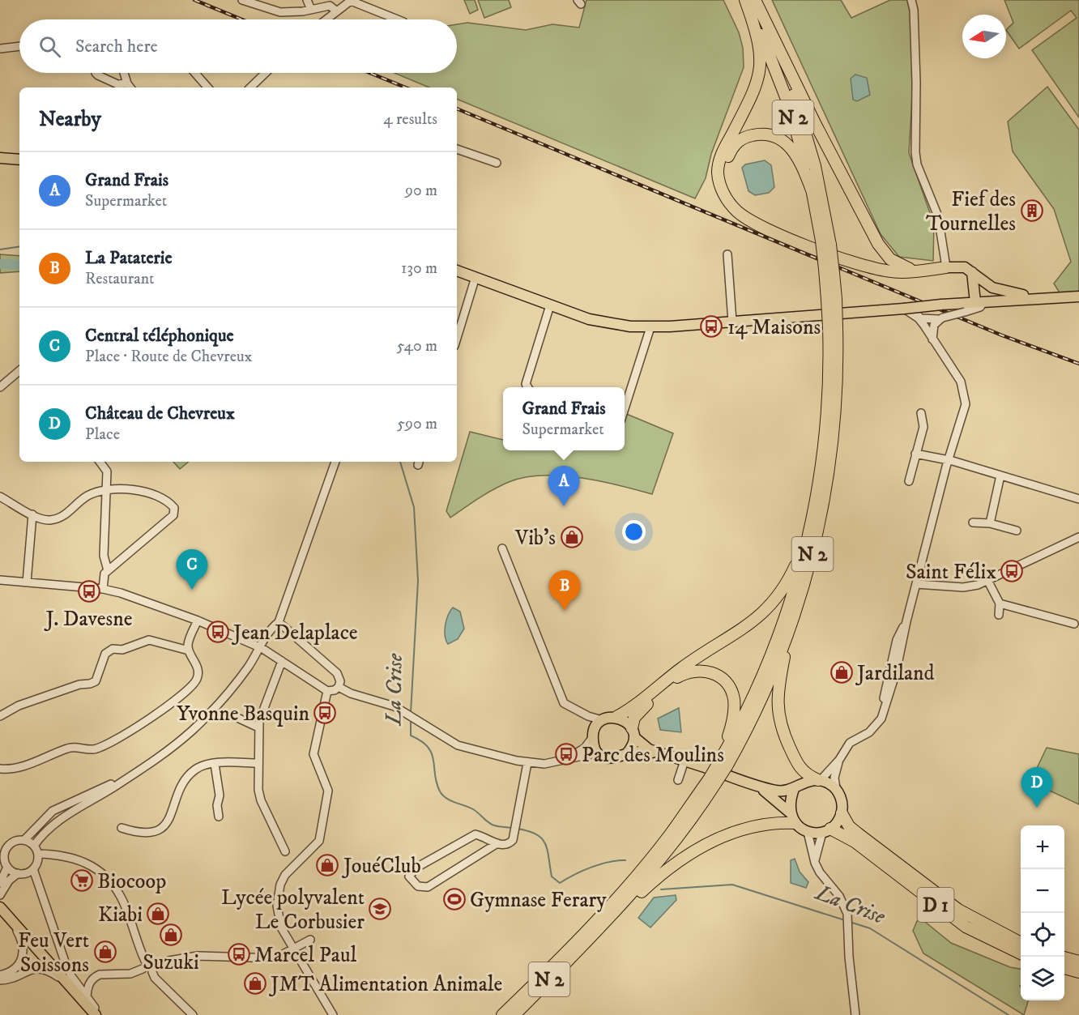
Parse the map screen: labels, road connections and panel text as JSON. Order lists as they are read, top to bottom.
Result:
{
  "streets": {
    "highway": ["N 2", "D 1"]
  },
  "water": ["La Crise"],
  "places": {
    "building": ["Fief des Tournelles"],
    "bus stop": [
      "14 Maisons",
      "Saint Félix",
      "J. Davesne",
      "Jean Delaplace",
      "Yvonne Basquin",
      "Parc des Moulins",
      "Marcel Paul"
    ],
    "shop": [
      "Vib's",
      "Jardiland",
      "JouéClub",
      "Kiabi",
      "Suzuki",
      "Feu Vert Soissons",
      "JMT Alimentation Animale"
    ],
    "supermarket": ["Biocoop"],
    "sports": ["Gymnase Ferary"],
    "school or university": ["Lycée polyvalent Le Corbusier"]
  },
  "north": "left",
  "page": {
    "search": "Search here",
    "heading": ["Nearby", "4 results"],
    "list": [
      {
        "mark": "A",
        "name": "Grand Frais",
        "note": "Supermarket",
        "value": "90 m"
      },
      {
        "mark": "B",
        "name": "La Pataterie",
        "note": "Restaurant",
        "value": "130 m"
      },
      {
        "mark": "C",
        "name": "Central téléphonique",
        "note": "Place · Route de Chevreux",
        "value": "540 m"
      },
      {
        "mark": "D",
        "name": "Château de Chevreux",
        "note": "Place",
        "value": "590 m"
      }
    ],
    "popup": ["Grand Frais", "Supermarket"],
    "pins": [
      "A",
      "C",
      "B",
      "D"
    ],
    "map_buttons": ["+", "−"]
  }
}
